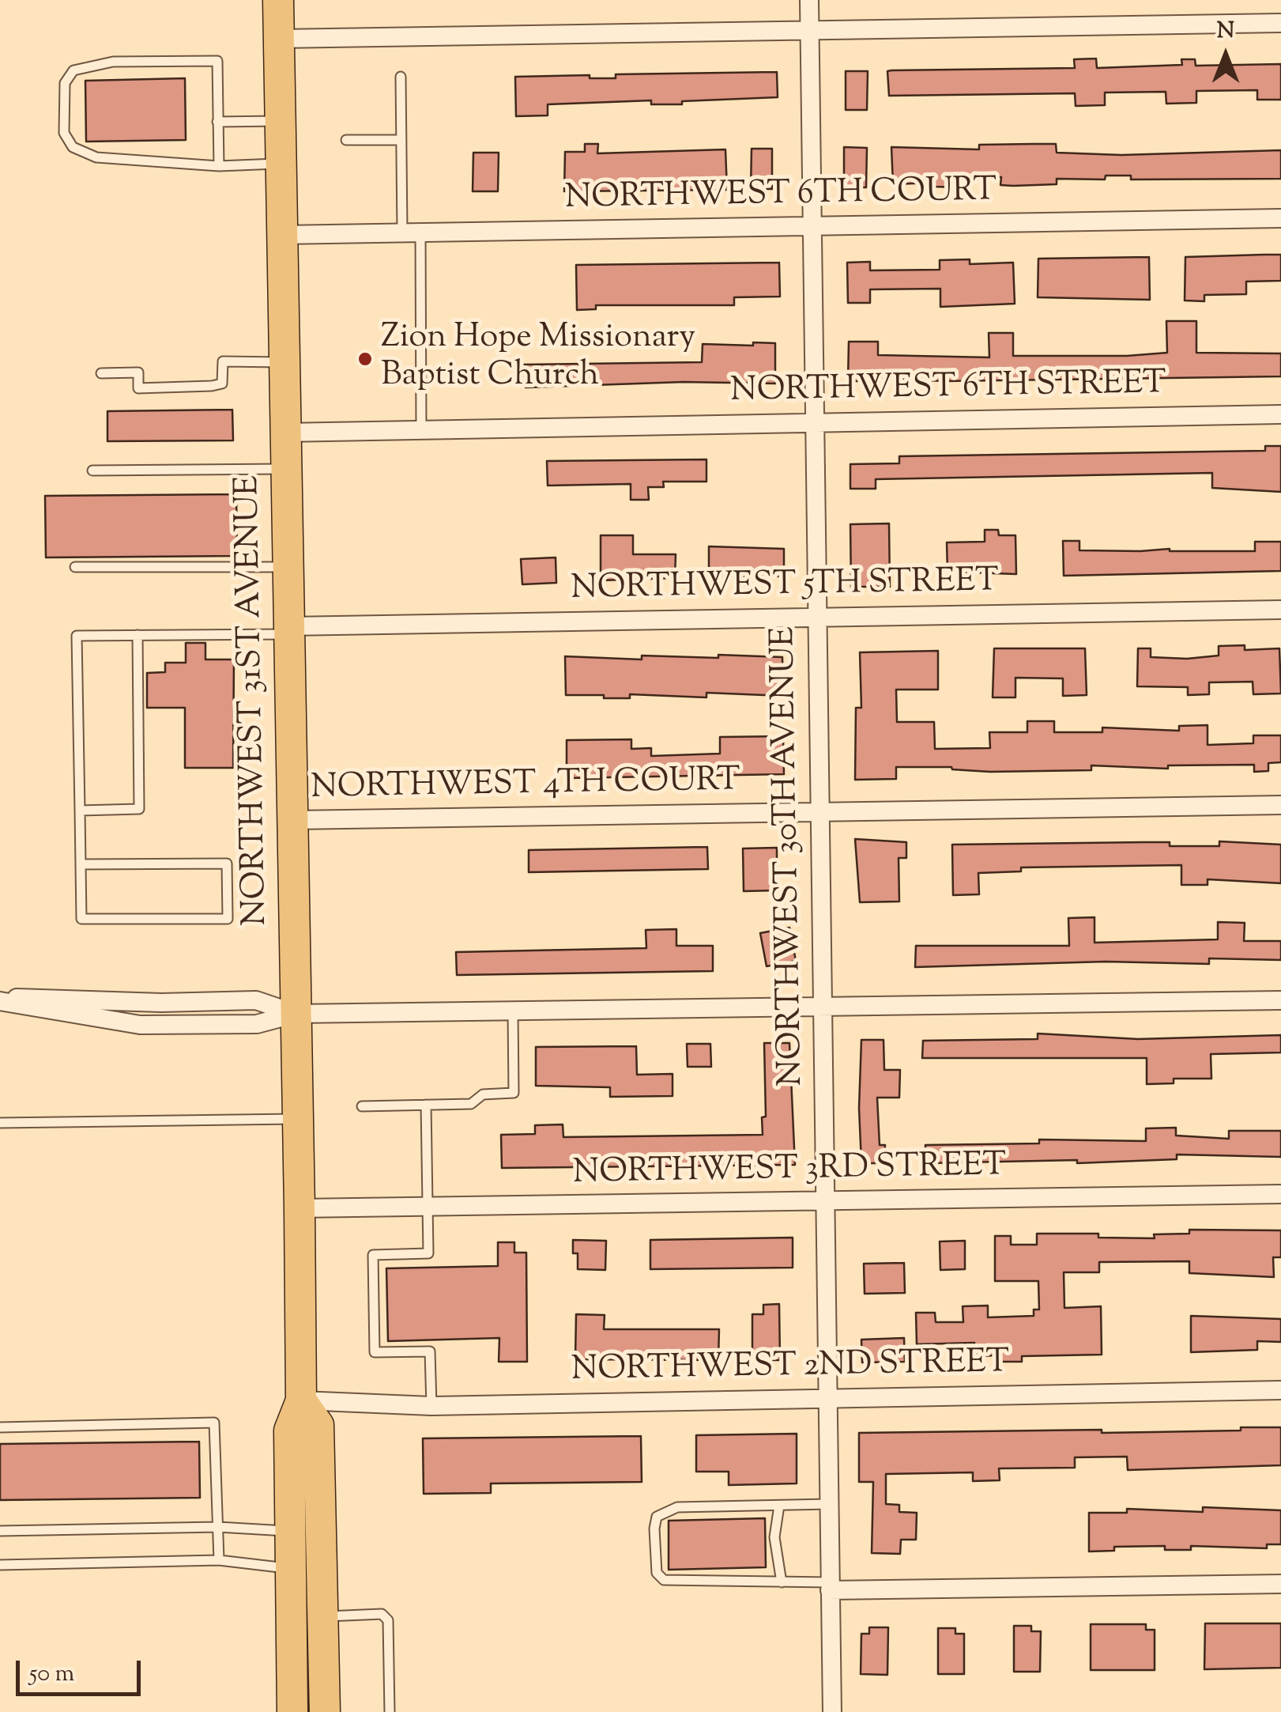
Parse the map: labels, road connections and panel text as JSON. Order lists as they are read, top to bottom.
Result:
{
  "streets": {
    "main road": ["NORTHWEST 31ST AVENUE"],
    "street": [
      "NORTHWEST 6TH COURT",
      "NORTHWEST 6TH STREET",
      "NORTHWEST 5TH STREET",
      "NORTHWEST 4TH COURT",
      "NORTHWEST 30TH AVENUE",
      "NORTHWEST 3RD STREET",
      "NORTHWEST 2ND STREET"
    ]
  },
  "crossings": [
    ["NORTHWEST 6TH COURT", "NORTHWEST 31ST AVENUE"],
    ["NORTHWEST 6TH COURT", "NORTHWEST 30TH AVENUE"],
    ["NORTHWEST 6TH STREET", "NORTHWEST 31ST AVENUE"],
    ["NORTHWEST 6TH STREET", "NORTHWEST 30TH AVENUE"],
    ["NORTHWEST 5TH STREET", "NORTHWEST 31ST AVENUE"],
    ["NORTHWEST 5TH STREET", "NORTHWEST 30TH AVENUE"],
    ["NORTHWEST 31ST AVENUE", "NORTHWEST 4TH COURT"],
    ["NORTHWEST 31ST AVENUE", "NORTHWEST 3RD STREET"],
    ["NORTHWEST 31ST AVENUE", "NORTHWEST 2ND STREET"],
    ["NORTHWEST 4TH COURT", "NORTHWEST 30TH AVENUE"],
    ["NORTHWEST 30TH AVENUE", "NORTHWEST 3RD STREET"],
    ["NORTHWEST 30TH AVENUE", "NORTHWEST 2ND STREET"]
  ],
  "places": ["Zion Hope Missionary Baptist Church"],
  "scale_bar": "50 m",
  "north": "top"
}
